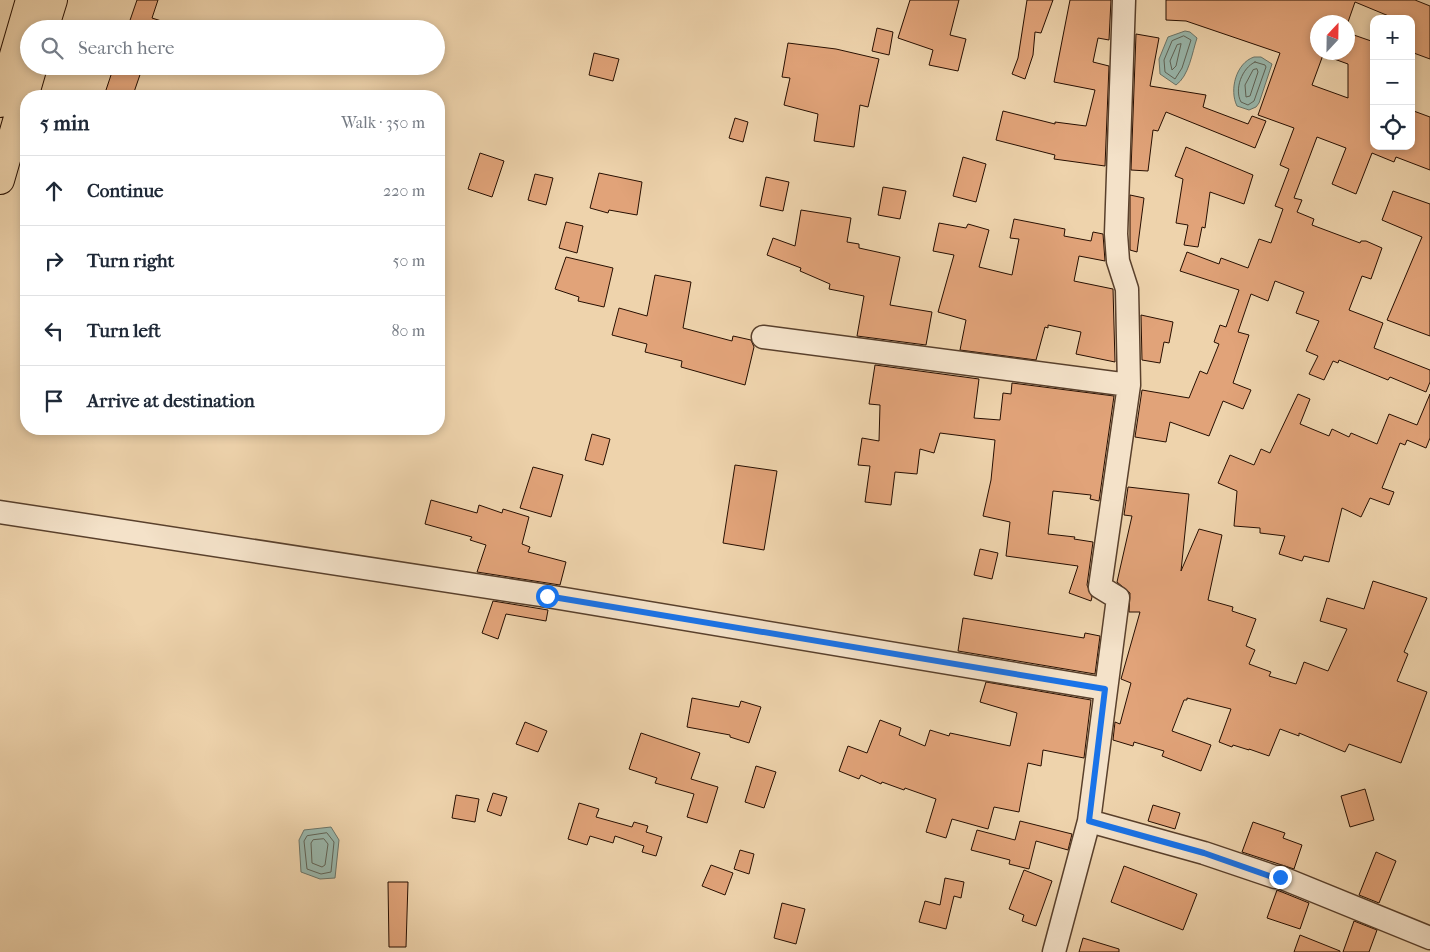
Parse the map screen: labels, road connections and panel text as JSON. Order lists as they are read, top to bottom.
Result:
{
  "north": "top",
  "page": {
    "map_buttons": ["+", "−"],
    "search": "Search here",
    "heading": ["5 min", "Walk · 350 m"],
    "list": [
      ["Continue", "220 m"],
      ["Turn right", "50 m"],
      ["Turn left", "80 m"],
      "Arrive at destination"
    ]
  }
}
